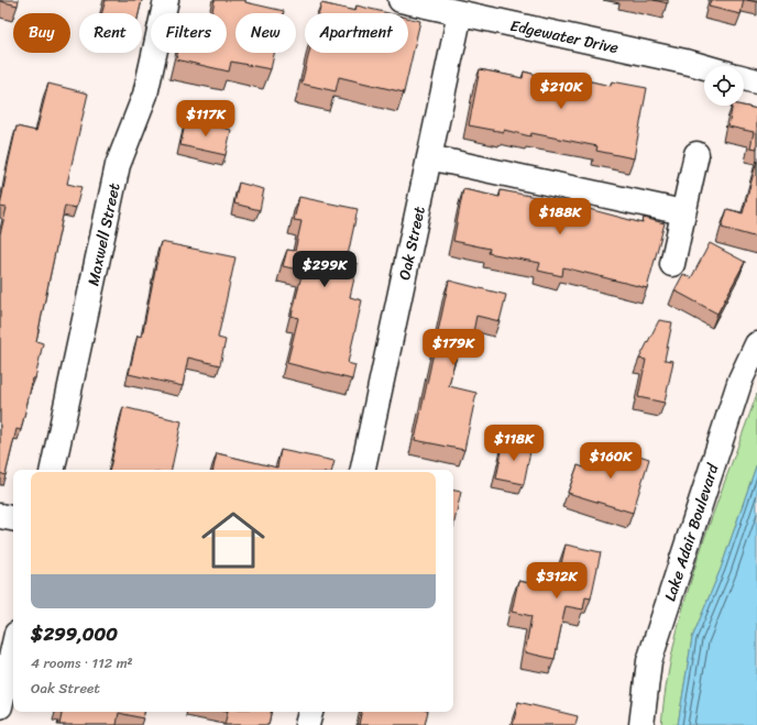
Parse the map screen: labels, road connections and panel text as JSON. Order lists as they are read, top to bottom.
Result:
{
  "streets": {
    "street": [
      "Edgewater Drive",
      "Maxwell Street",
      "Oak Street",
      "Lake Adair Boulevard"
    ]
  },
  "crossings": [
    ["Edgewater Drive", "Oak Street"]
  ],
  "page": {
    "chip": [
      "Buy",
      "Rent",
      "Filters",
      "New",
      "Apartment"
    ],
    "price": [
      "$210K",
      "$117K",
      "$188K",
      "$299K",
      "$179K",
      "$118K",
      "$160K",
      "$312K"
    ],
    "list": [
      {
        "name": "$299,000",
        "note": "4 rooms · 112 m² · Oak Street"
      }
    ]
  }
}
